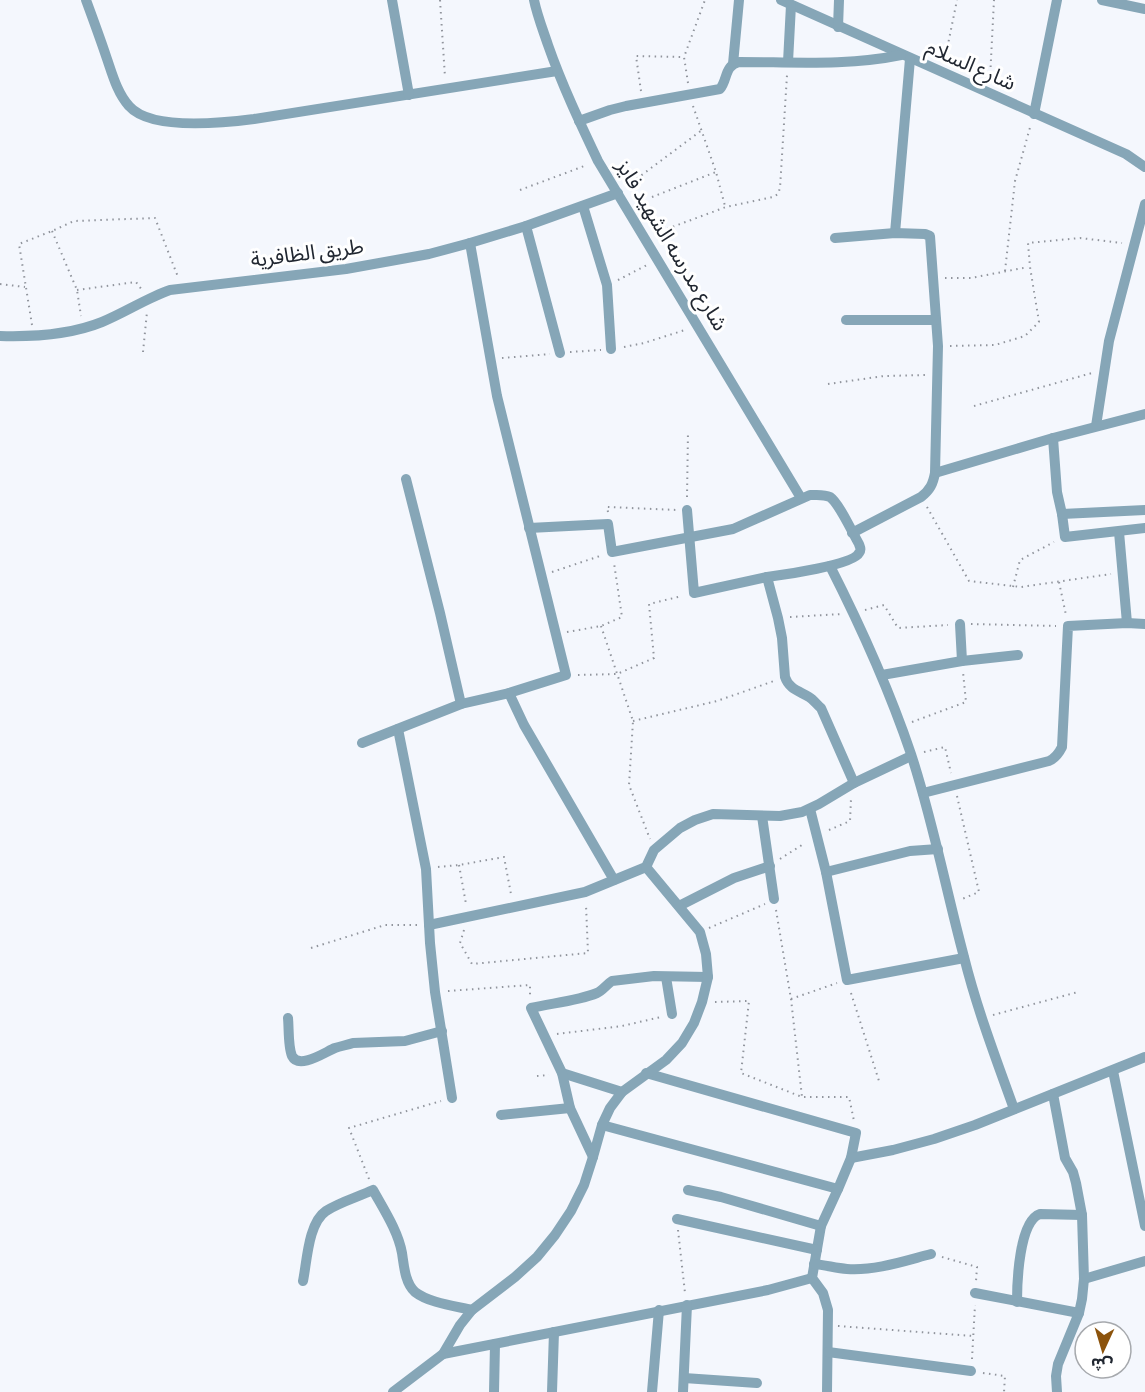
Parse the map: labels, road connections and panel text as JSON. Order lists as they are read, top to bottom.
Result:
{
  "streets": {
    "street": ["شارع السلام", "شارع مدرسه الشهيد فايز", "طريق الظافرية"]
  },
  "crossings": [
    ["شارع مدرسه الشهيد فايز", "طريق الظافرية"]
  ],
  "north": "bottom"
}
